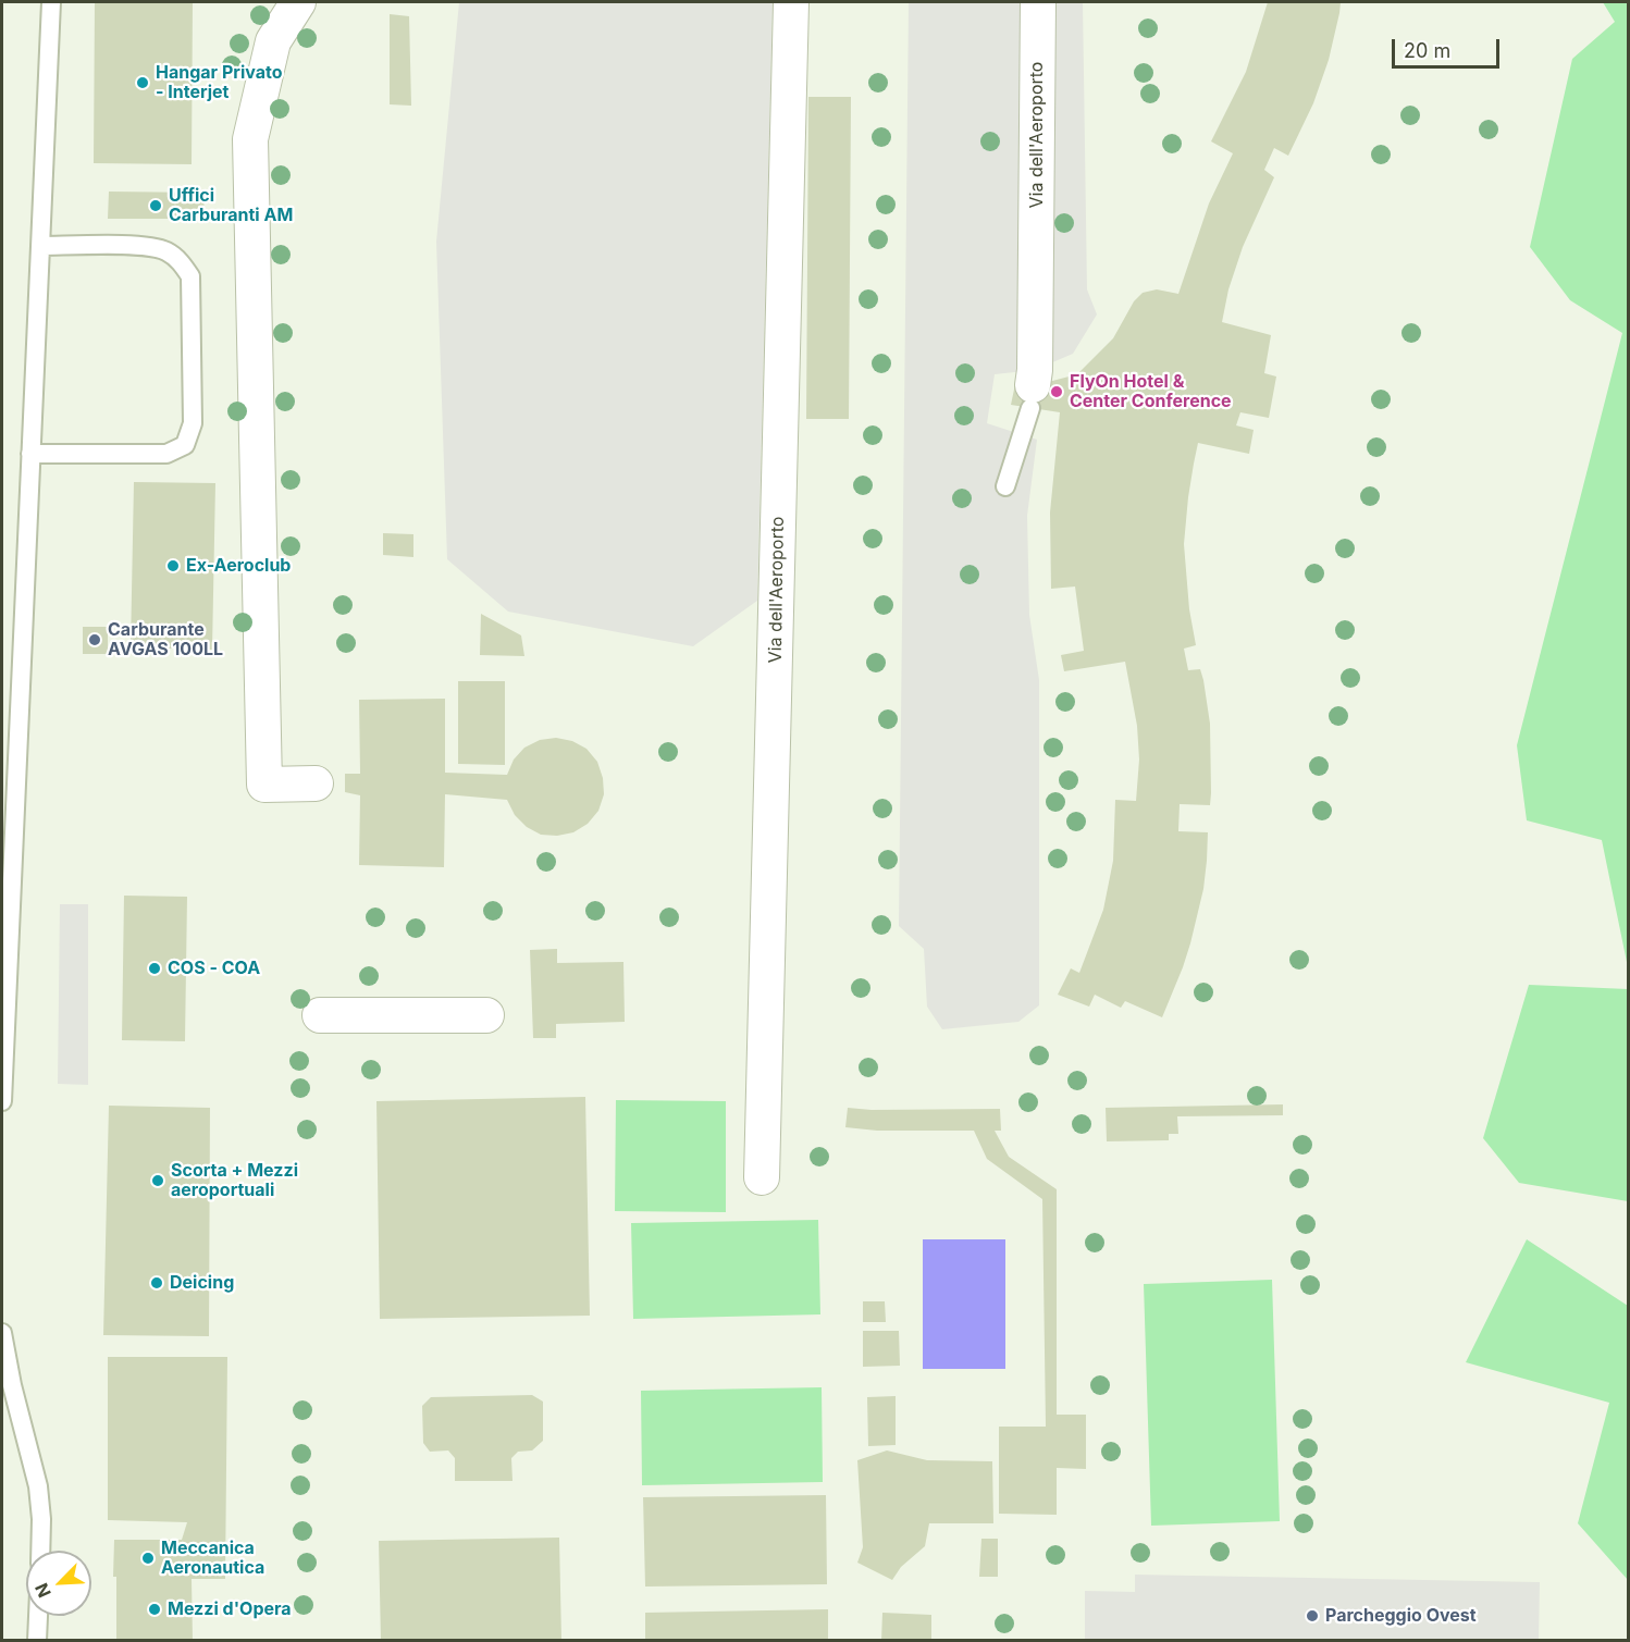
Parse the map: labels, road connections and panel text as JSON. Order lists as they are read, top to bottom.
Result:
{
  "streets": {
    "street": ["Via dell'Aeroporto"]
  },
  "places": [
    "Hangar Privato - Interjet",
    "Uffici Carburanti AM",
    "FlyOn Hotel & Center Conference",
    "Ex-Aeroclub",
    "Carburante AVGAS 100LL",
    "COS - COA",
    "Scorta + Mezzi aeroportuali",
    "Deicing",
    "Meccanica Aeronautica",
    "Mezzi d'Opera",
    "Parcheggio Ovest"
  ],
  "scale_bar": "20 m",
  "north": "bottom left"
}
